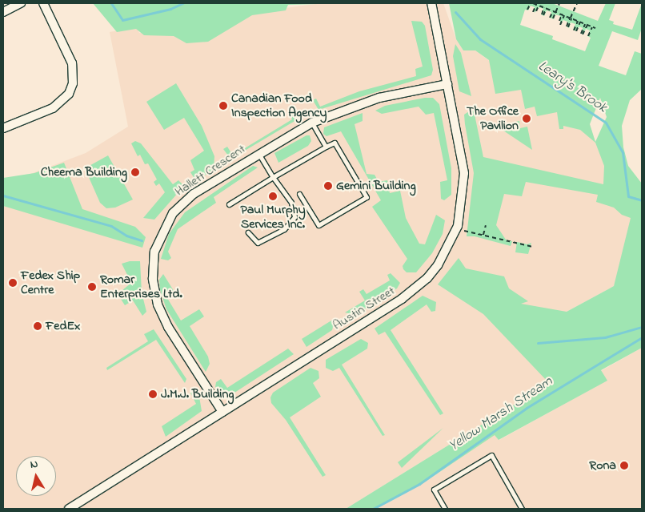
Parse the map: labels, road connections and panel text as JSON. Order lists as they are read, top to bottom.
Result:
{
  "streets": {
    "street": ["Hallett Crescent", "Austin Street"]
  },
  "crossings": [
    ["Hallett Crescent", "Austin Street"]
  ],
  "water": ["Leary's Brook", "Yellow Marsh Stream"],
  "places": [
    "Canadian Food Inspection Agency",
    "The Office Pavilion",
    "Cheema Building",
    "Gemini Building",
    "Paul Murphy Services Inc.",
    "Fedex Ship Centre",
    "Romar Enterprises Ltd.",
    "FedEx",
    "J.M.J. Building",
    "Rona"
  ],
  "north": "top"
}
